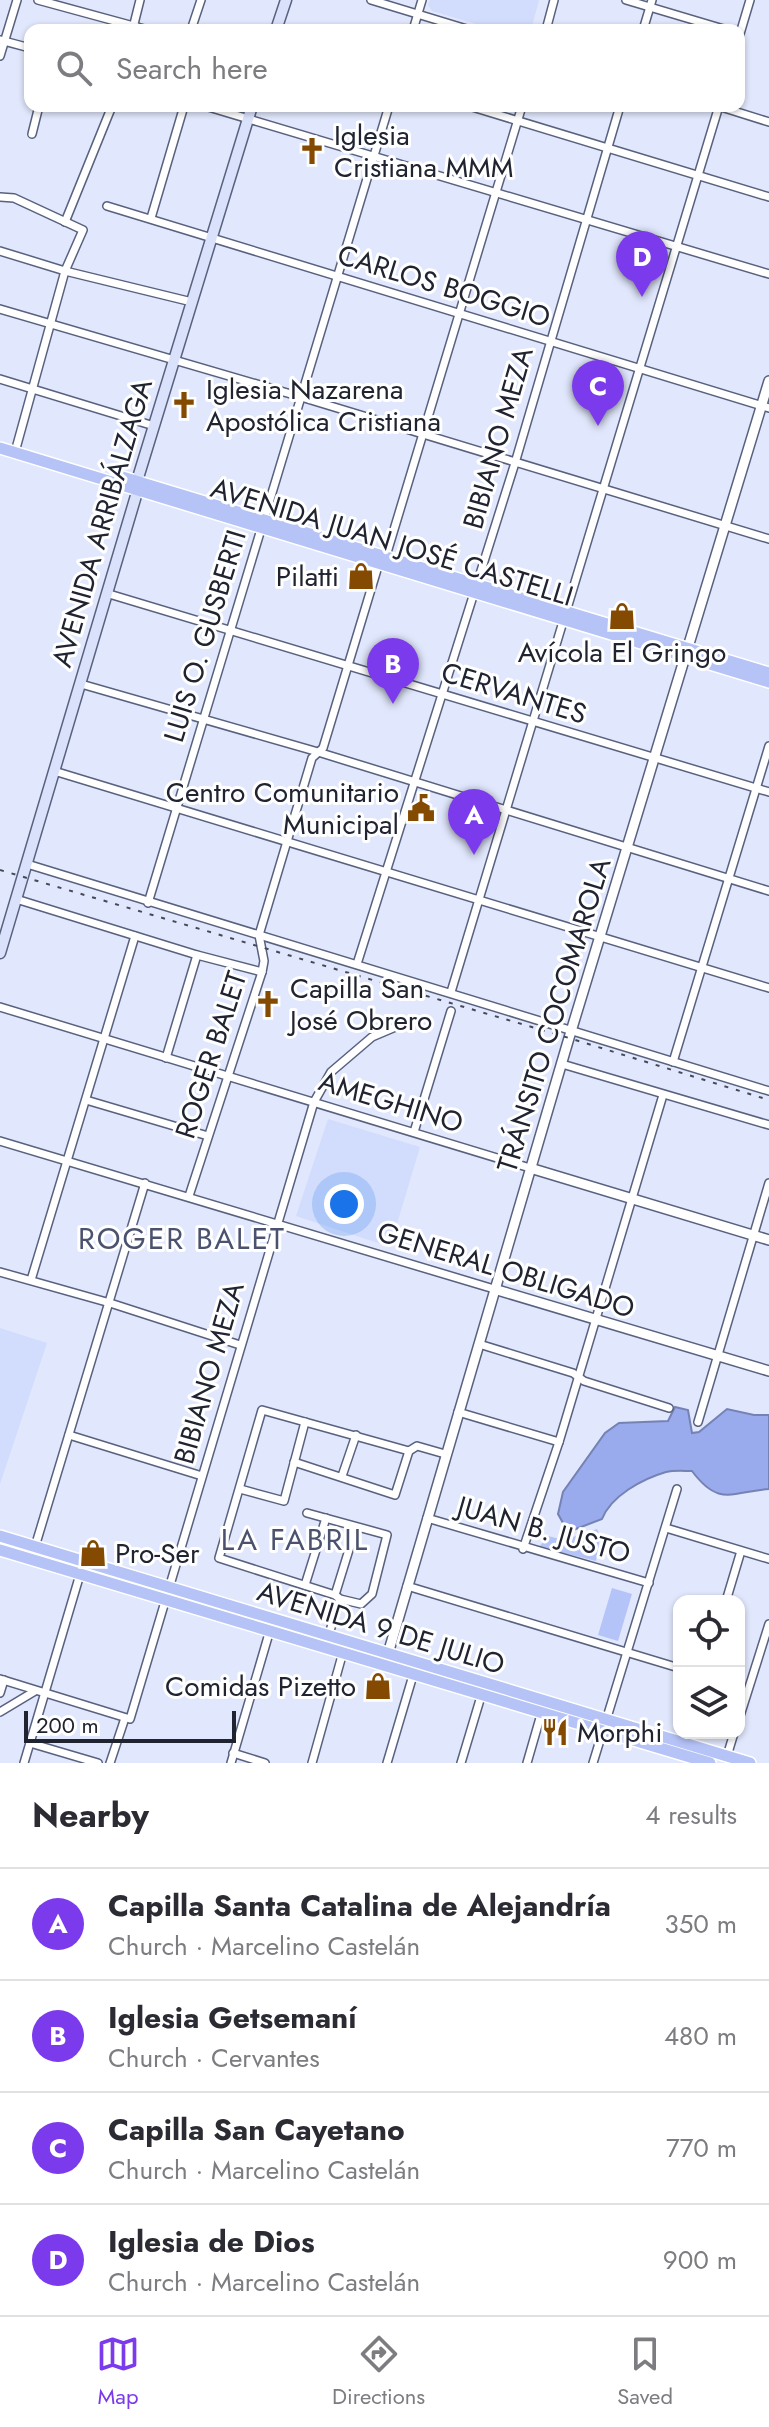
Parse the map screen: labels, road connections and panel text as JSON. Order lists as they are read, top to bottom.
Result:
{
  "streets": {
    "main road": ["AVENIDA ARRIBÁLZAGA", "AVENIDA JUAN JOSÉ CASTELLI", "AVENIDA 9 DE JULIO"],
    "street": [
      "CARLOS BOGGIO",
      "BIBIANO MEZA",
      "LUIS O. GUSBERTI",
      "CERVANTES",
      "TRÁNSITO COCOMAROLA",
      "ROGER BALET",
      "AMEGHINO",
      "GENERAL OBLIGADO",
      "JUAN B. JUSTO"
    ]
  },
  "crossings": [
    ["CARLOS BOGGIO", "BIBIANO MEZA"],
    ["CARLOS BOGGIO", "AVENIDA ARRIBÁLZAGA"],
    ["CARLOS BOGGIO", "LUIS O. GUSBERTI"],
    ["CARLOS BOGGIO", "TRÁNSITO COCOMAROLA"],
    ["CARLOS BOGGIO", "ROGER BALET"],
    ["BIBIANO MEZA", "AVENIDA JUAN JOSÉ CASTELLI"],
    ["BIBIANO MEZA", "CERVANTES"],
    ["BIBIANO MEZA", "AMEGHINO"],
    ["BIBIANO MEZA", "GENERAL OBLIGADO"],
    ["BIBIANO MEZA", "AVENIDA 9 DE JULIO"],
    ["AVENIDA ARRIBÁLZAGA", "AVENIDA JUAN JOSÉ CASTELLI"],
    ["AVENIDA ARRIBÁLZAGA", "CERVANTES"],
    ["AVENIDA JUAN JOSÉ CASTELLI", "LUIS O. GUSBERTI"],
    ["AVENIDA JUAN JOSÉ CASTELLI", "TRÁNSITO COCOMAROLA"],
    ["AVENIDA JUAN JOSÉ CASTELLI", "ROGER BALET"],
    ["LUIS O. GUSBERTI", "CERVANTES"],
    ["CERVANTES", "TRÁNSITO COCOMAROLA"],
    ["CERVANTES", "ROGER BALET"],
    ["TRÁNSITO COCOMAROLA", "AMEGHINO"],
    ["TRÁNSITO COCOMAROLA", "GENERAL OBLIGADO"],
    ["TRÁNSITO COCOMAROLA", "JUAN B. JUSTO"],
    ["TRÁNSITO COCOMAROLA", "AVENIDA 9 DE JULIO"],
    ["ROGER BALET", "AMEGHINO"],
    ["ROGER BALET", "GENERAL OBLIGADO"]
  ],
  "districts": ["ROGER BALET", "LA FABRIL"],
  "places": {
    "church": ["Iglesia Cristiana MMM", "Iglesia Nazarena Apostólica Cristiana", "Capilla San José Obrero"],
    "shop": [
      "Pilatti",
      "Avícola El Gringo",
      "Pro-Ser",
      "Comidas Pizetto"
    ],
    "public building": ["Centro Comunitario Municipal"],
    "restaurant": ["Morphi"]
  },
  "scale_bar": "200 m",
  "page": {
    "search": "Search here",
    "pins": [
      "D",
      "C",
      "B",
      "A"
    ],
    "scale": "200 m",
    "heading": ["Nearby", "4 results"],
    "list": [
      {
        "mark": "A",
        "name": "Capilla Santa Catalina de Alejandría",
        "note": "Church · Marcelino Castelán",
        "value": "350 m"
      },
      {
        "mark": "B",
        "name": "Iglesia Getsemaní",
        "note": "Church · Cervantes",
        "value": "480 m"
      },
      {
        "mark": "C",
        "name": "Capilla San Cayetano",
        "note": "Church · Marcelino Castelán",
        "value": "770 m"
      },
      {
        "mark": "D",
        "name": "Iglesia de Dios",
        "note": "Church · Marcelino Castelán",
        "value": "900 m"
      }
    ],
    "nav": ["Map", "Directions", "Saved"]
  }
}
